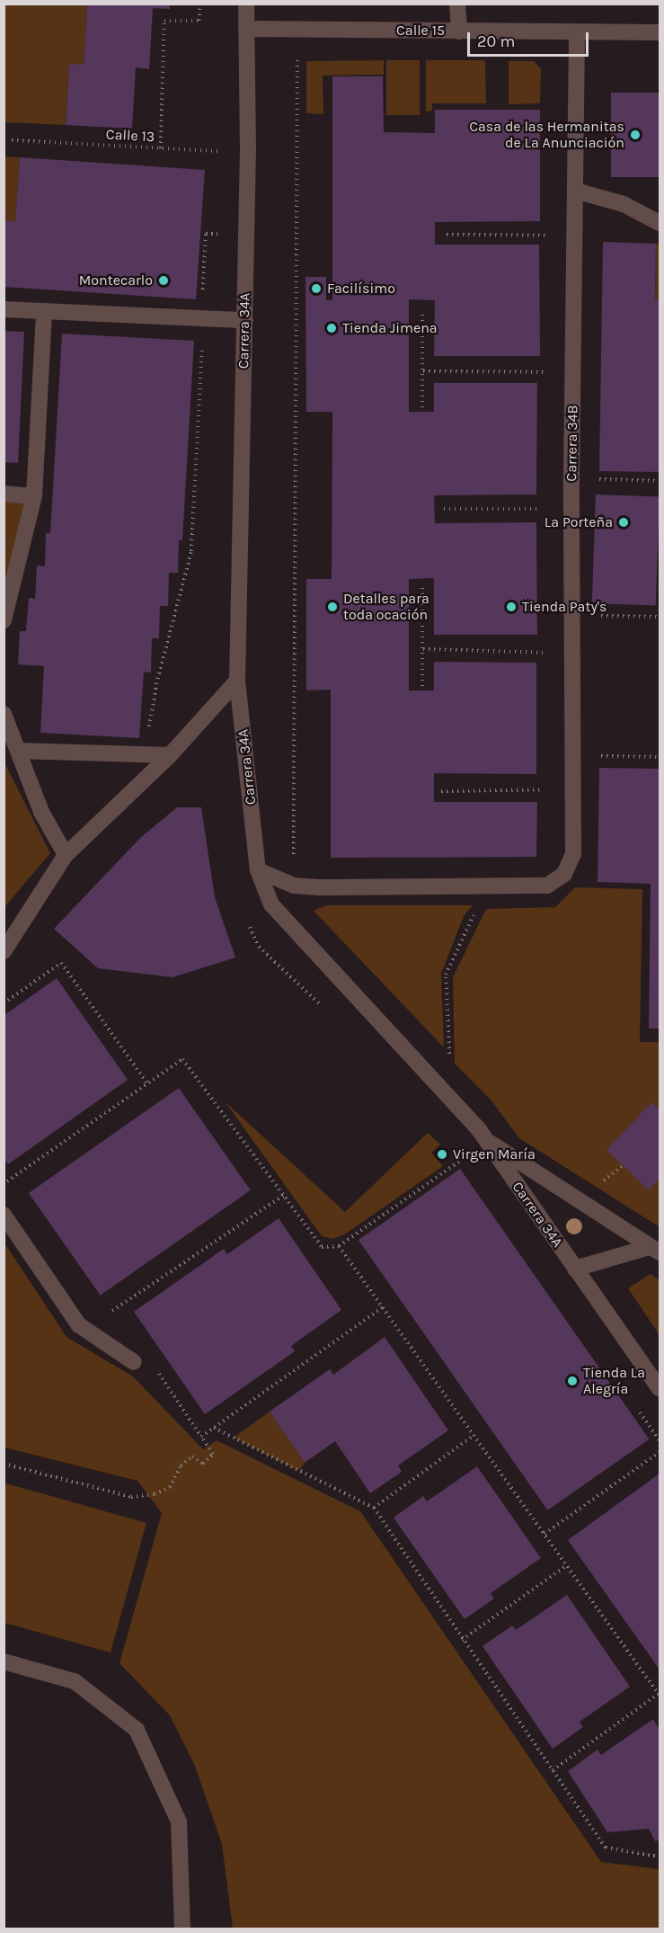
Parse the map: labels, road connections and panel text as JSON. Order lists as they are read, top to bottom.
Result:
{
  "streets": {
    "street": ["Calle 15", "Carrera 34A", "Carrera 34B"],
    "path": ["Calle 13"]
  },
  "crossings": [
    ["Calle 15", "Carrera 34A"],
    ["Calle 15", "Carrera 34B"],
    ["Calle 13", "Carrera 34A"]
  ],
  "places": [
    "Casa de las Hermanitas de La Anunciación",
    "Montecarlo",
    "Facilísimo",
    "Tienda Jimena",
    "La Porteña",
    "Detalles para toda ocación",
    "Tienda Paty's",
    "Virgen María",
    "Tienda La Alegría"
  ],
  "scale_bar": "20 m"
}
